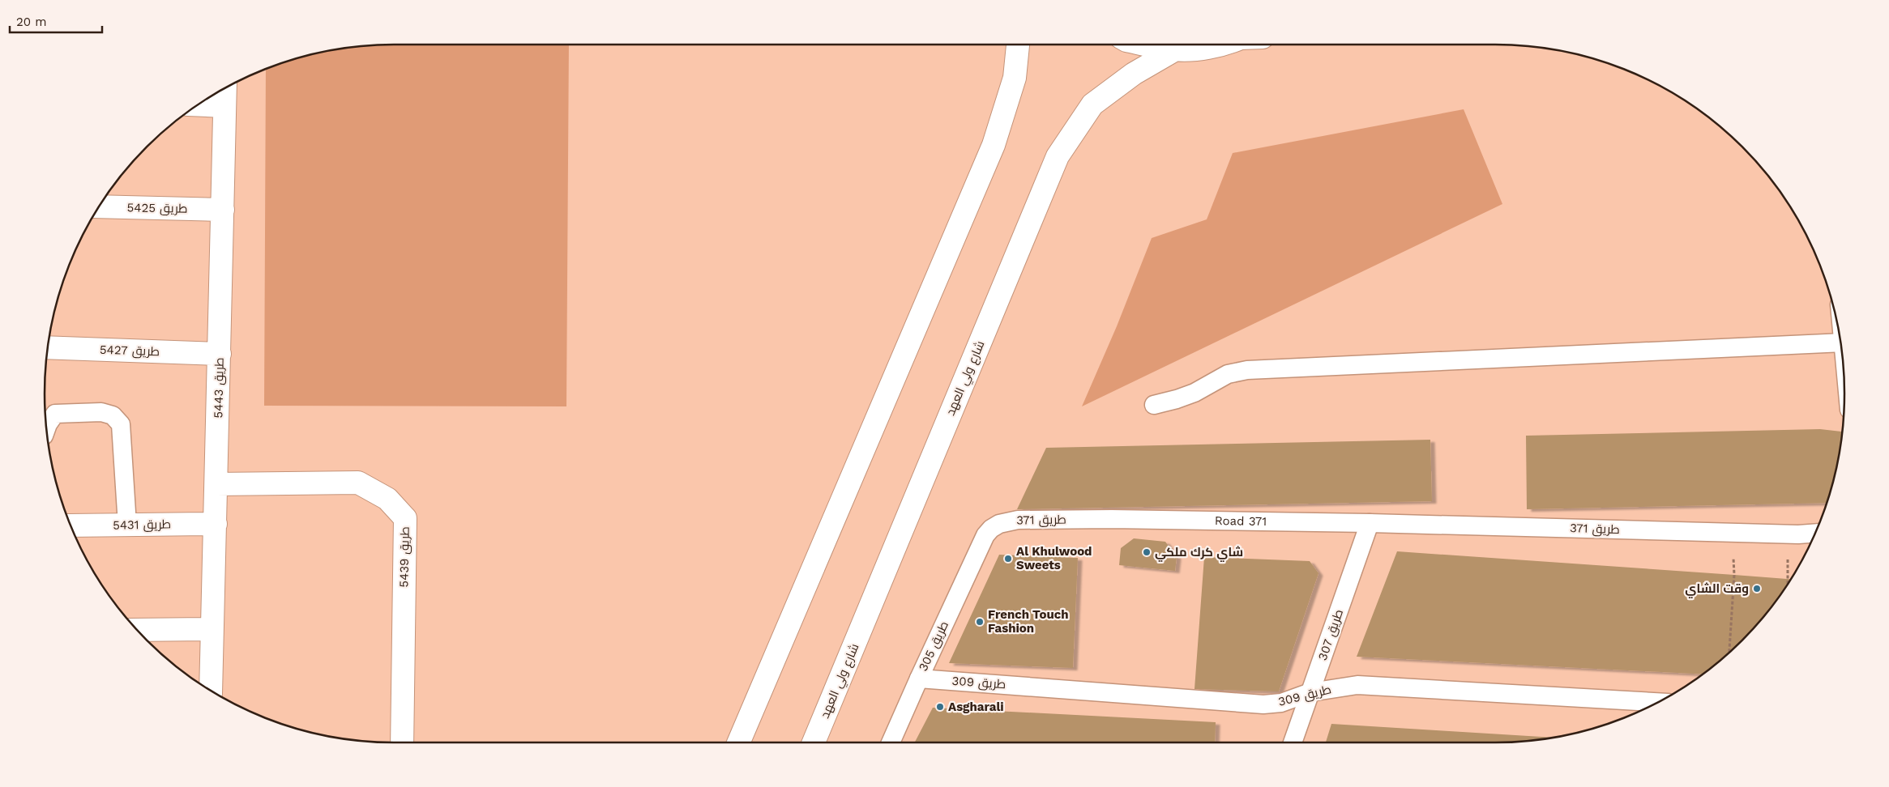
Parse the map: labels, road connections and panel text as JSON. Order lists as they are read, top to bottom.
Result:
{
  "streets": {
    "main road": [
      "طريق 5425",
      "طريق 5427",
      "شارع ولي العهد",
      "طريق 5443",
      "طريق 5431",
      "طريق 5439"
    ],
    "lane": [
      "طريق 371",
      "Road 371",
      "طريق 307",
      "طريق 305",
      "طريق 309"
    ]
  },
  "crossings": [
    ["طريق 5425", "طريق 5443"],
    ["طريق 5427", "طريق 5443"],
    ["طريق 5443", "طريق 5431"],
    ["طريق 5443", "طريق 5439"],
    ["طريق 371", "Road 371"],
    ["طريق 371", "طريق 307"],
    ["طريق 371", "طريق 305"],
    ["Road 371", "طريق 307"],
    ["طريق 307", "طريق 309"],
    ["طريق 305", "طريق 309"]
  ],
  "places": [
    "شاي كرك ملكي",
    "Al Khulwood Sweets",
    "وقت الشاي",
    "French Touch Fashion",
    "Asgharali"
  ],
  "scale_bar": "20 m"
}
